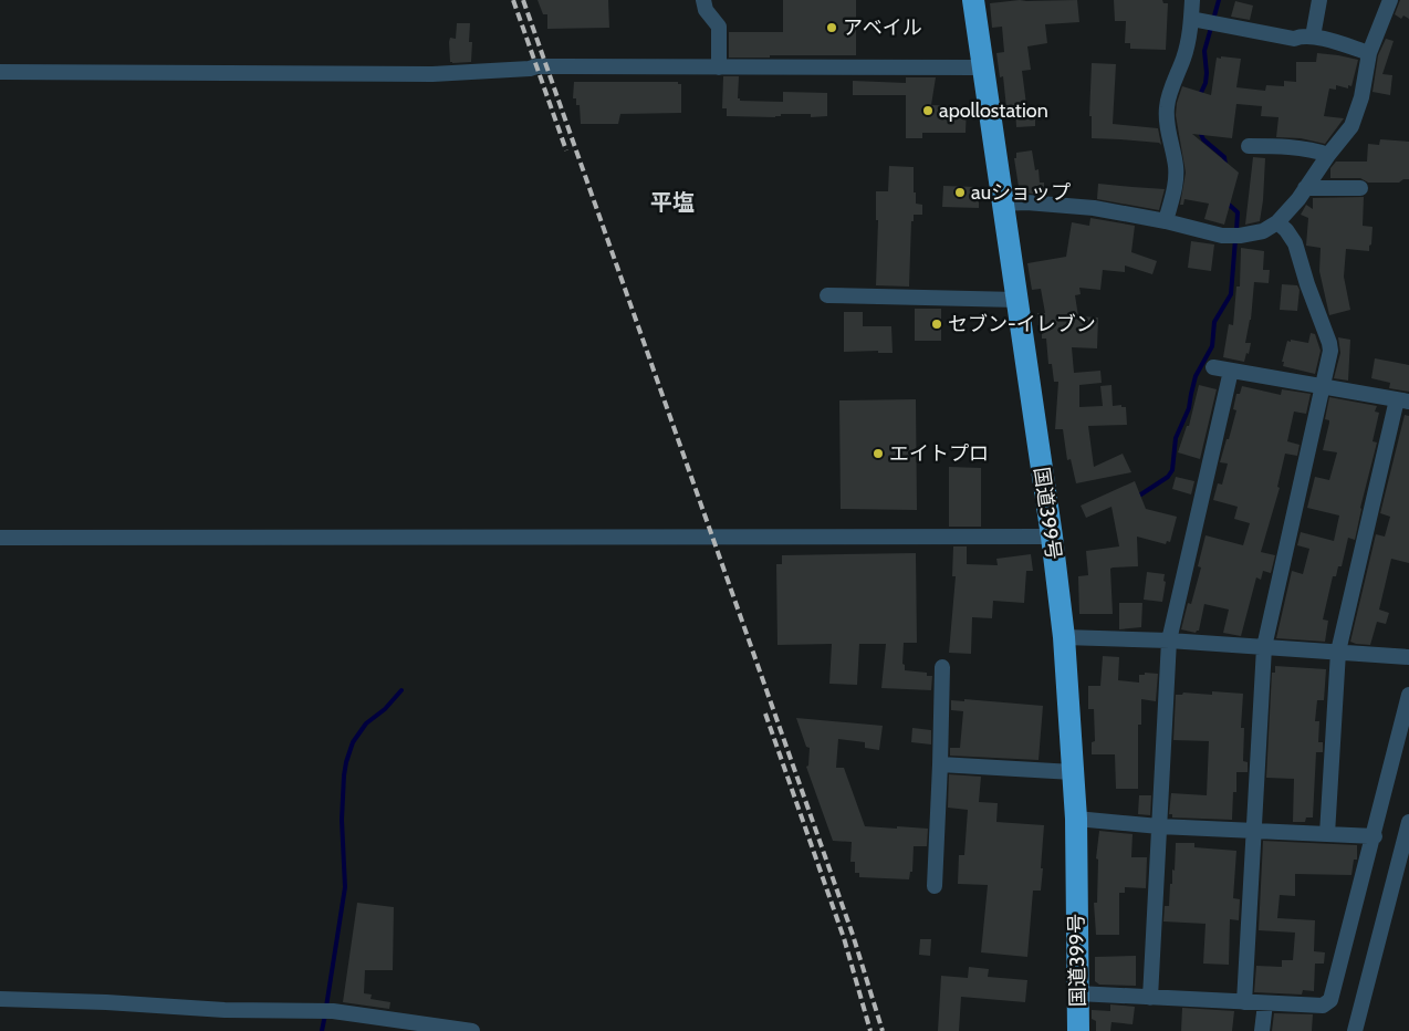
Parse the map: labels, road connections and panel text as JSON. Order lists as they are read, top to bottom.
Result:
{
  "streets": {
    "highway": ["国道399号"]
  },
  "districts": ["平塩"],
  "places": [
    "アベイル",
    "apollostation",
    "auショップ",
    "セブン-イレブン",
    "エイトプロ"
  ]
}
